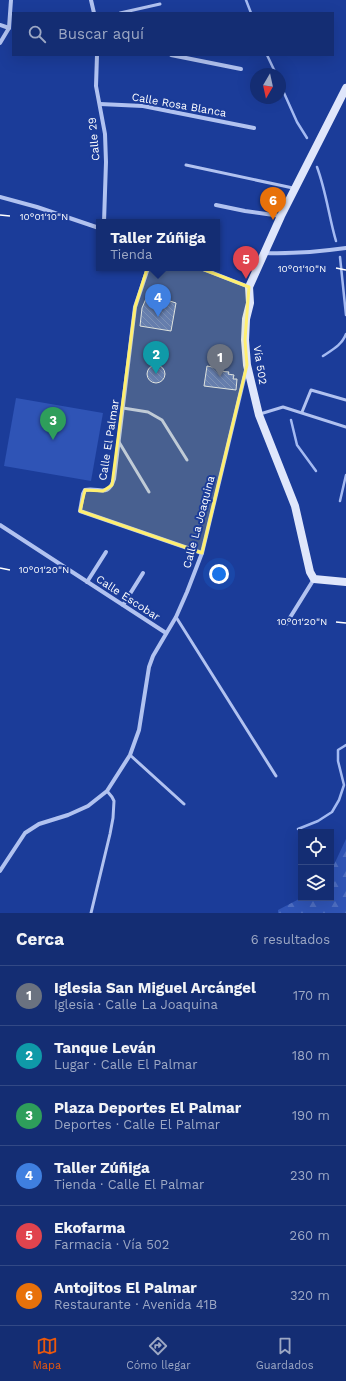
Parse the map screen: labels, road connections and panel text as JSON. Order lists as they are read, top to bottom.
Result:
{
  "streets": {
    "street": [
      "Calle Rosa Blanca",
      "Calle 29",
      "Vía 502",
      "Calle El Palmar",
      "Calle La Joaquina",
      "Calle Escobar"
    ]
  },
  "crossings": [
    ["Calle Rosa Blanca", "Calle 29"],
    ["Vía 502", "Calle La Joaquina"],
    ["Calle El Palmar", "Calle La Joaquina"],
    ["Calle La Joaquina", "Calle Escobar"]
  ],
  "north": "bottom",
  "page": {
    "search": "Buscar aquí",
    "pins": [
      "6",
      "5",
      "4",
      "2",
      "1",
      "3"
    ],
    "popup": ["Taller Zúñiga", "Tienda"],
    "heading": ["Cerca", "6 resultados"],
    "list": [
      {
        "mark": "1",
        "name": "Iglesia San Miguel Arcángel",
        "note": "Iglesia · Calle La Joaquina",
        "value": "170 m"
      },
      {
        "mark": "2",
        "name": "Tanque Leván",
        "note": "Lugar · Calle El Palmar",
        "value": "180 m"
      },
      {
        "mark": "3",
        "name": "Plaza Deportes El Palmar",
        "note": "Deportes · Calle El Palmar",
        "value": "190 m"
      },
      {
        "mark": "4",
        "name": "Taller Zúñiga",
        "note": "Tienda · Calle El Palmar",
        "value": "230 m"
      },
      {
        "mark": "5",
        "name": "Ekofarma",
        "note": "Farmacia · Vía 502",
        "value": "260 m"
      },
      {
        "mark": "6",
        "name": "Antojitos El Palmar",
        "note": "Restaurante · Avenida 41B",
        "value": "320 m"
      }
    ],
    "nav": ["Mapa", "Cómo llegar", "Guardados"]
  },
  "coordinates": ["10°01'10\"N", "10°01'20\"N"]
}
